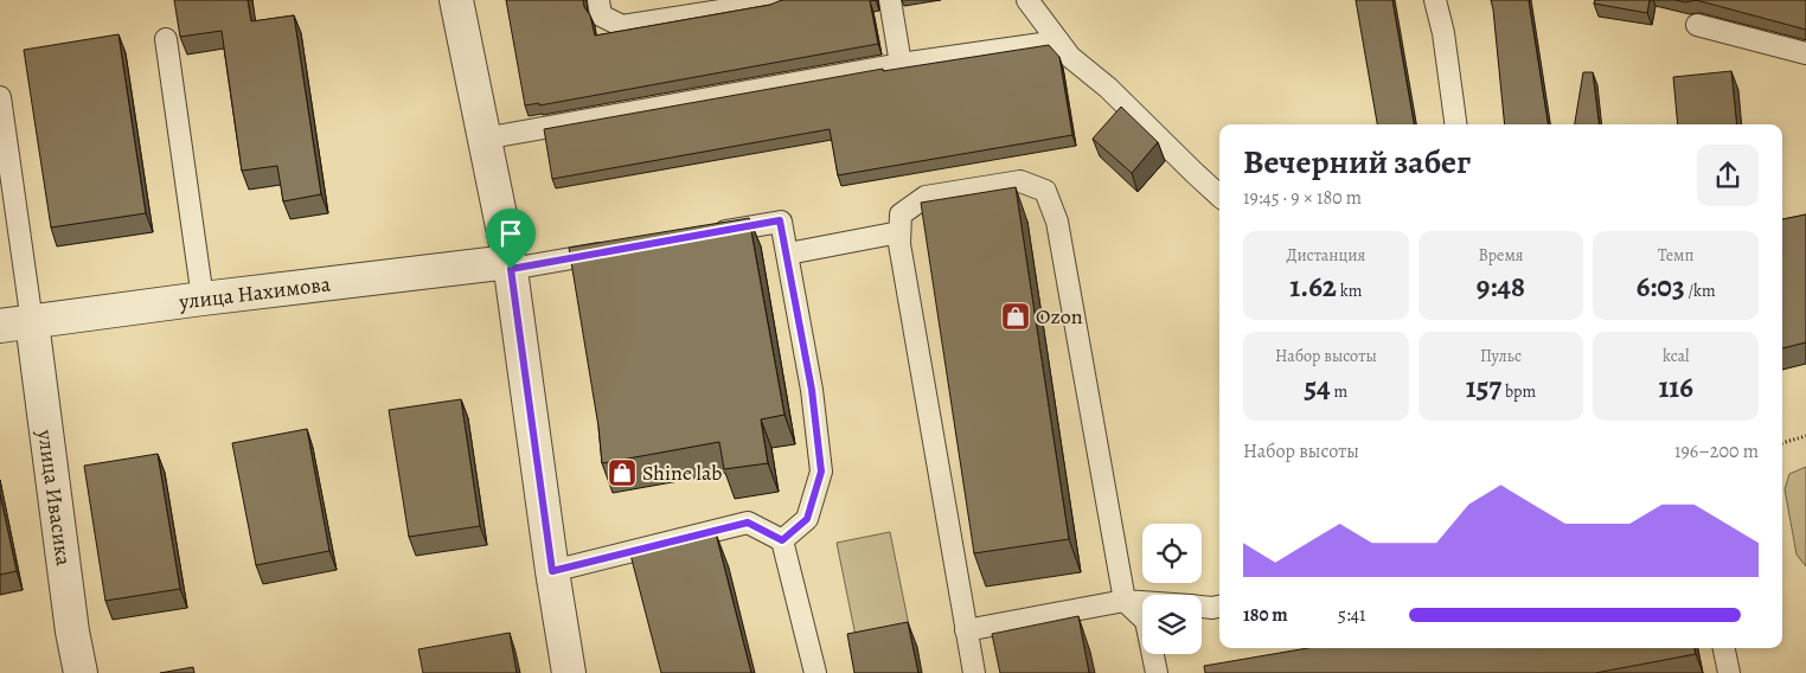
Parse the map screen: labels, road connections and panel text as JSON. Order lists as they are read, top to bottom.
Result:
{
  "streets": {
    "street": ["улица Нахимова", "улица Ивасика"]
  },
  "crossings": [
    ["улица Нахимова", "улица Ивасика"]
  ],
  "places": {
    "shop": ["Ozon", "Shine lab"]
  },
  "page": {
    "heading": ["Вечерний забег", "19:45 · 9 × 180 m"],
    "stats": [
      ["Дистанция", "1.62 km"],
      ["Время", "9:48"],
      ["Темп", "6:03 /km"],
      ["Набор высоты", "54 m"],
      ["Пульс", "157 bpm"],
      ["kcal", "116"]
    ],
    "chart": ["Набор высоты", "196–200 m"],
    "list": [
      {
        "name": "180 m",
        "note": "5:41"
      }
    ]
  }
}
